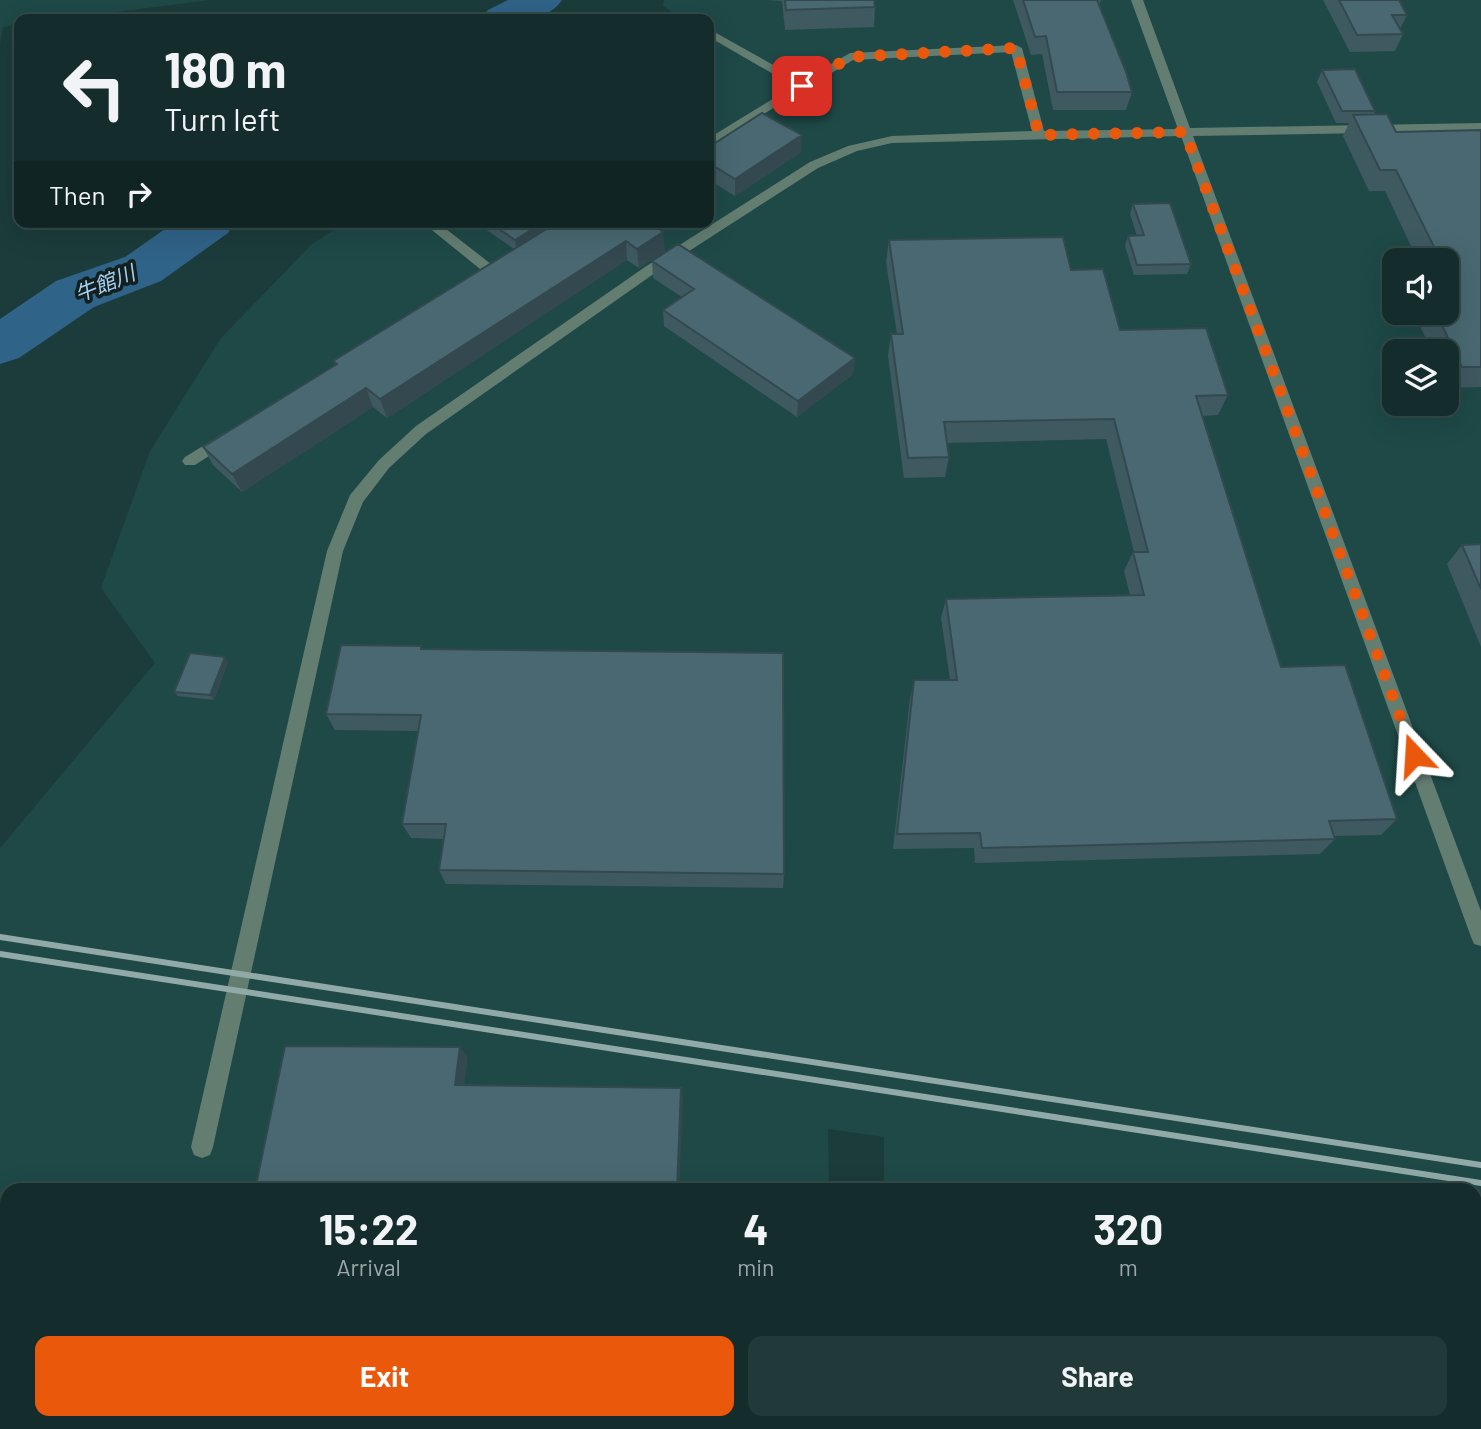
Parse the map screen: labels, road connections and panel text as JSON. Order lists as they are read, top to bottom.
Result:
{
  "water": ["牛館川"],
  "page": {
    "turn": ["180 m", "Turn left"],
    "then": "Then",
    "eta": [
      "15:22",
      "Arrival",
      "4",
      "min",
      "320",
      "m"
    ],
    "buttons": ["Exit", "Share"]
  }
}
